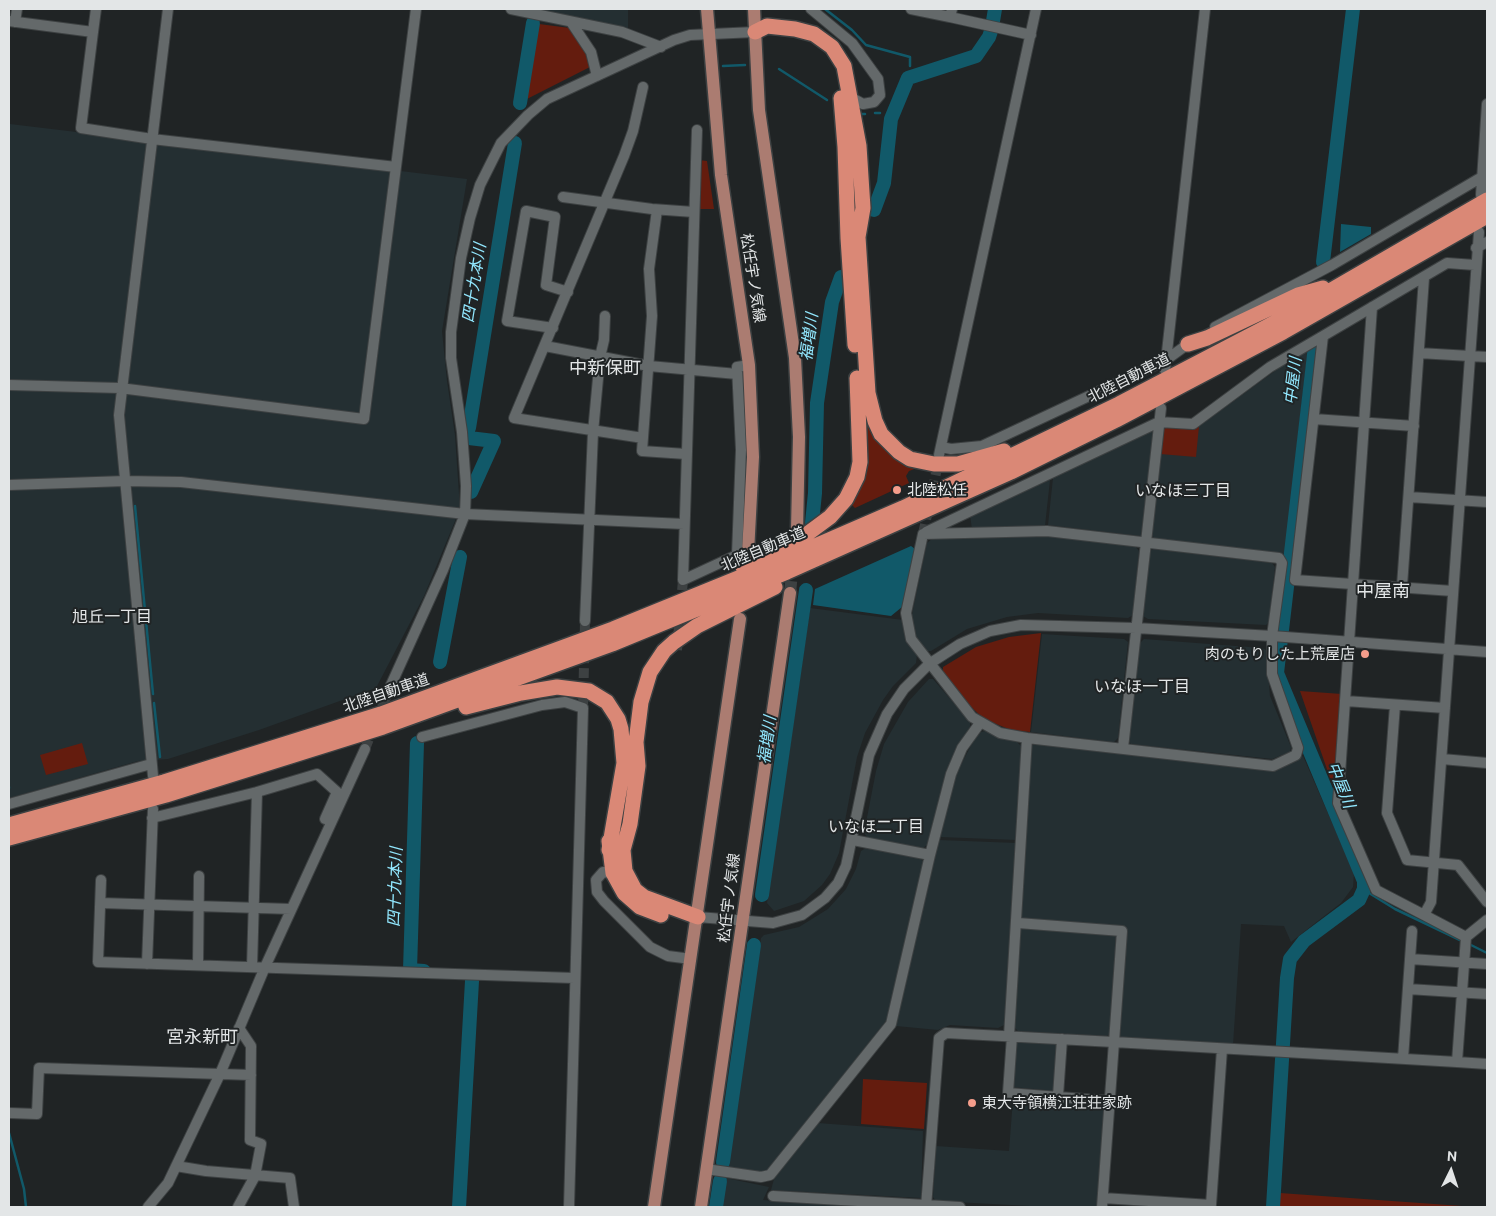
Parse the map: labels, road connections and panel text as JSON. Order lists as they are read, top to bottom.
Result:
{
  "streets": {
    "highway": ["北陸自動車道"],
    "main road": ["松任宇ノ気線"]
  },
  "districts": [
    "中新保町",
    "いなほ三丁目",
    "中屋南",
    "旭丘一丁目",
    "いなほ一丁目",
    "いなほ二丁目",
    "宮永新町"
  ],
  "water": ["四十九本川", "福増川", "中屋川"],
  "places": ["北陸松任", "肉のもりした上荒屋店", "東大寺領横江荘荘家跡"],
  "north": "top"
}
